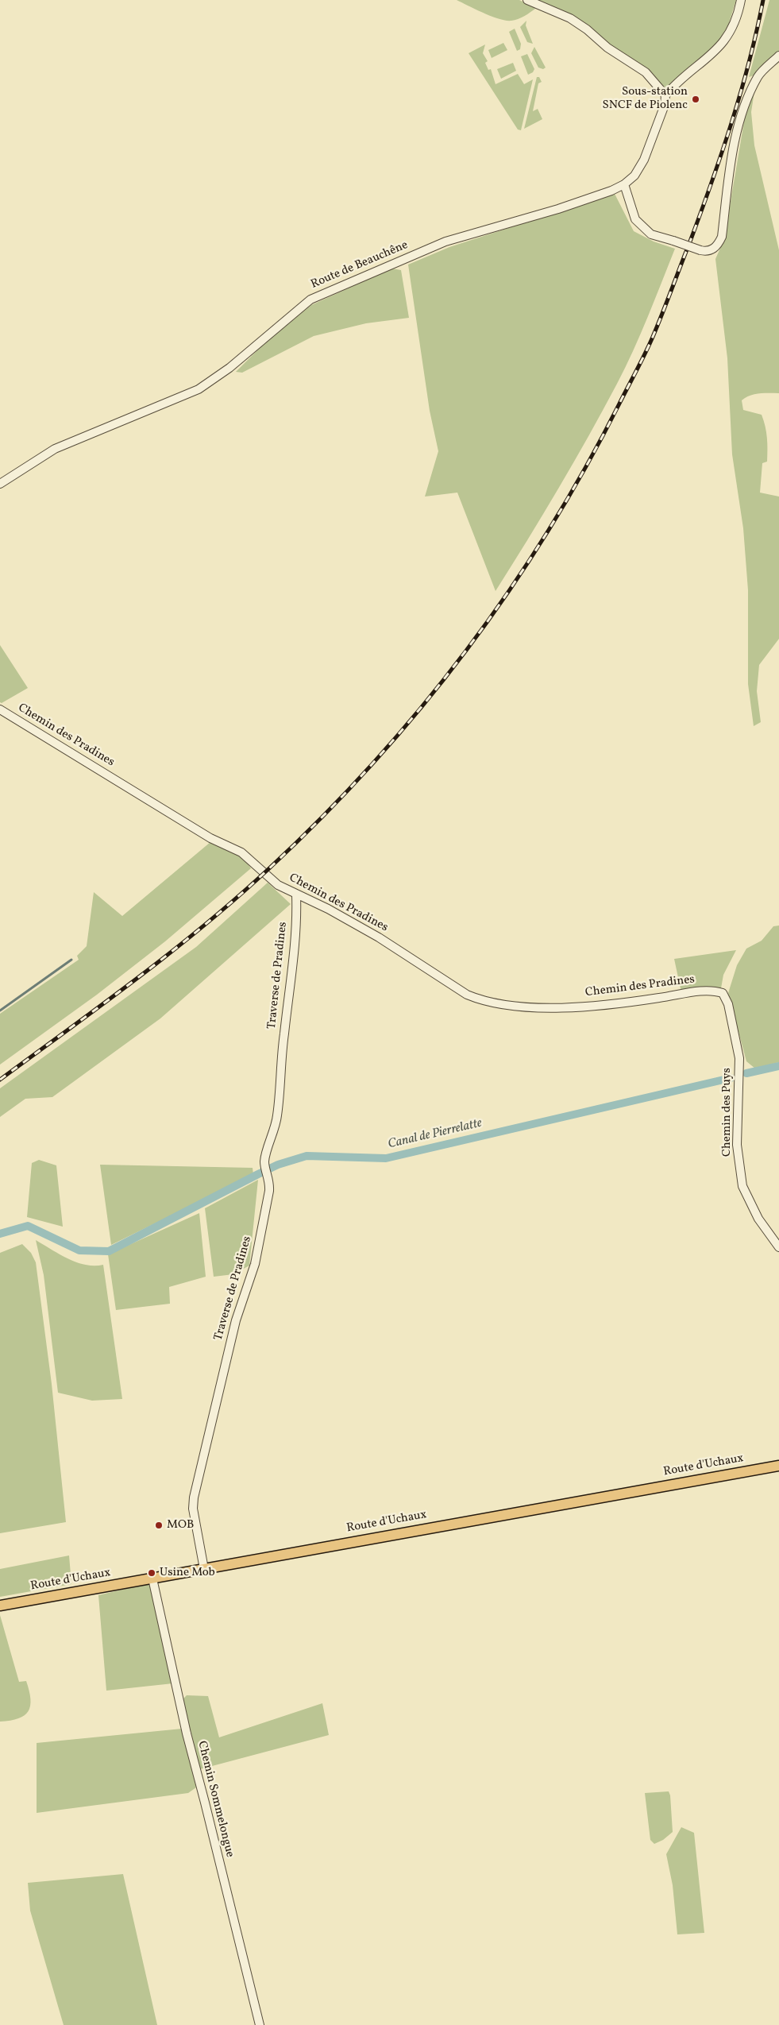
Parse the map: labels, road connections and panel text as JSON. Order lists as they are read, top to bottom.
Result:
{
  "streets": {
    "main road": ["Route d'Uchaux"],
    "street": [
      "Route de Beauchêne",
      "Chemin des Pradines",
      "Traverse de Pradines",
      "Chemin des Puys",
      "Chemin Sommelongue"
    ]
  },
  "crossings": [
    ["Chemin des Pradines", "Traverse de Pradines"],
    ["Chemin des Pradines", "Chemin des Puys"],
    ["Traverse de Pradines", "Route d'Uchaux"],
    ["Route d'Uchaux", "Chemin Sommelongue"]
  ],
  "water": ["Canal de Pierrelatte"],
  "places": ["Sous-station SNCF de Piolenc", "MOB", "Usine Mob"]
}
